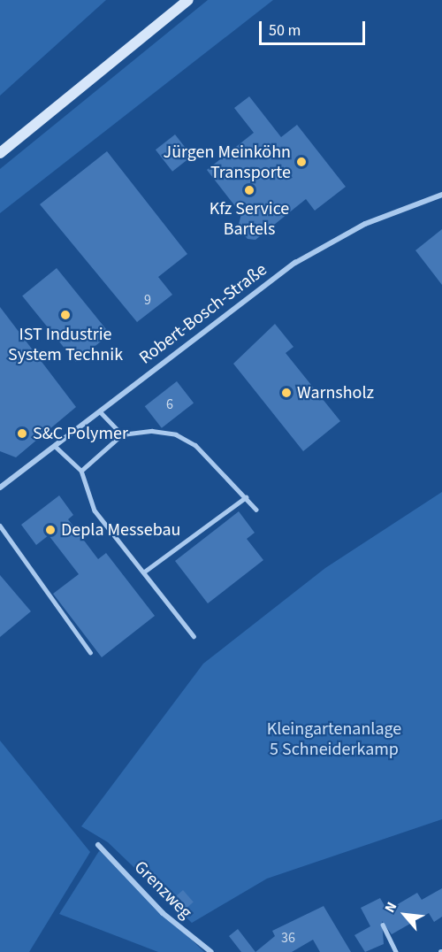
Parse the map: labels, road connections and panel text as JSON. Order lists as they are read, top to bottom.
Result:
{
  "streets": {
    "street": ["Robert-Bosch-Straße", "Grenzweg"]
  },
  "parks": ["Kleingartenanlage 5 Schneiderkamp"],
  "places": [
    "Jürgen Meinköhn Transporte",
    "Kfz Service Bartels",
    "IST Industrie System Technik",
    "Warnsholz",
    "S&C Polymer",
    "Depla Messebau"
  ],
  "house_numbers": ["9", "6", "36"],
  "scale_bar": "50 m",
  "north": "top left"
}
